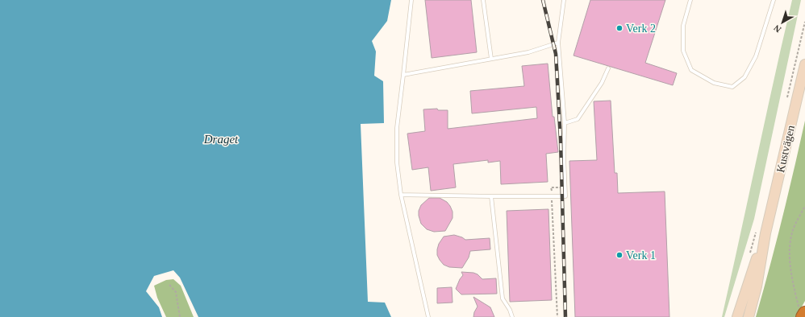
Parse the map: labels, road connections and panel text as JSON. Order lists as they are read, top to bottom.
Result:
{
  "streets": {
    "main road": ["Kustvägen"]
  },
  "water": ["Draget"],
  "places": ["Verk 2", "Verk 1"],
  "north": "bottom left"
}
